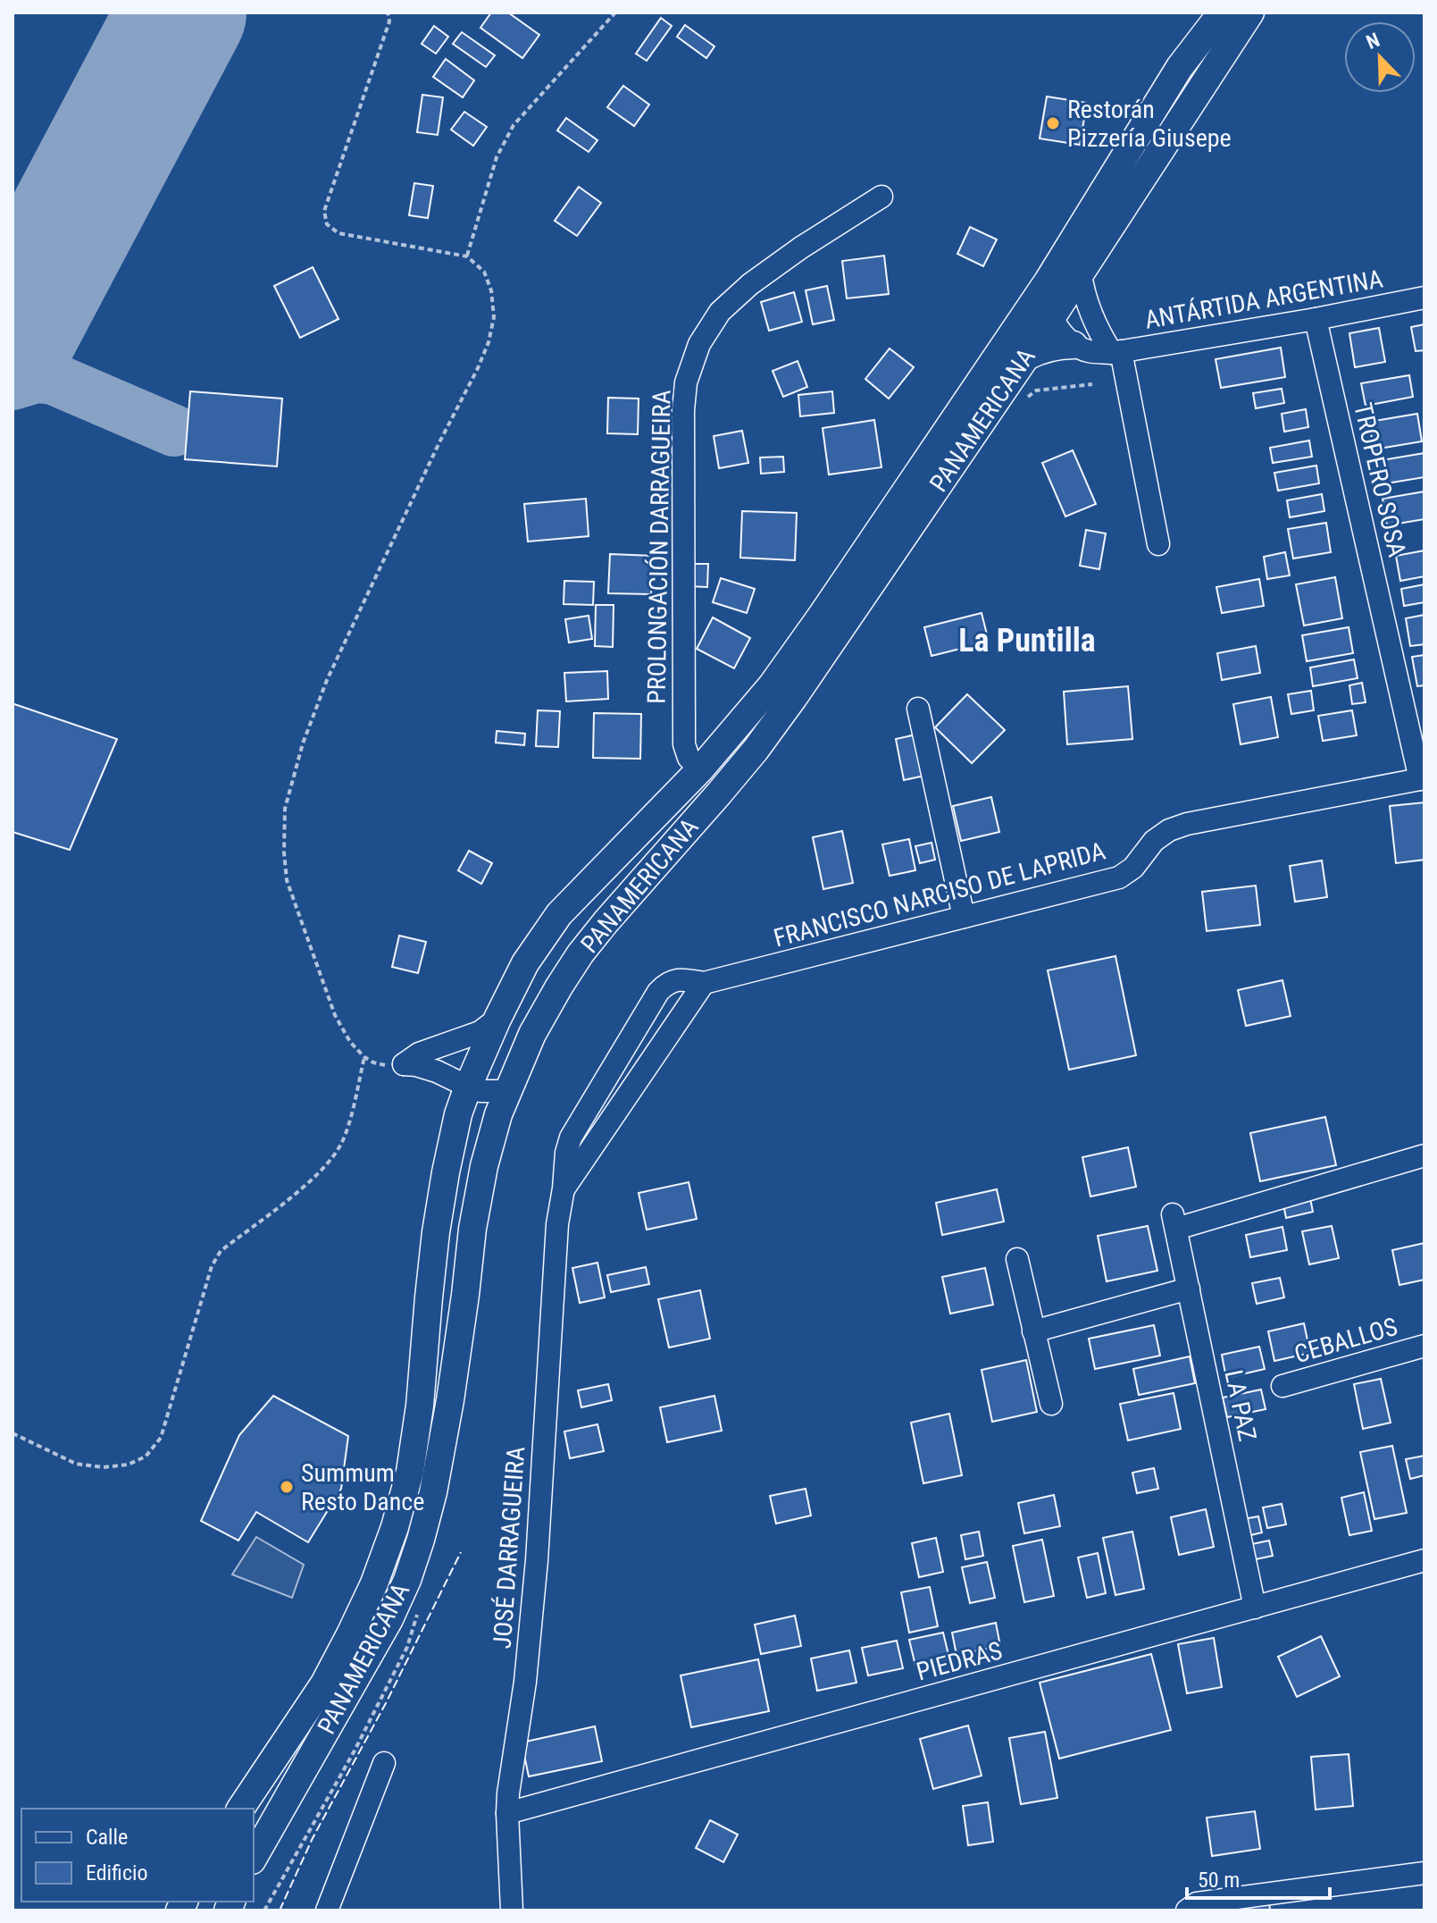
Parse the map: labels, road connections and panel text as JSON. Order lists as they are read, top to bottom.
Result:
{
  "streets": {
    "main road": ["PANAMERICANA"],
    "street": [
      "ANTÁRTIDA ARGENTINA",
      "TROPERO SOSA",
      "PROLONGACIÓN DARRAGUEIRA",
      "FRANCISCO NARCISO DE LAPRIDA",
      "CEBALLOS",
      "LA PAZ",
      "JOSÉ DARRAGUEIRA",
      "PIEDRAS"
    ]
  },
  "crossings": [
    ["ANTÁRTIDA ARGENTINA", "TROPERO SOSA"],
    ["PANAMERICANA", "PROLONGACIÓN DARRAGUEIRA"],
    ["TROPERO SOSA", "FRANCISCO NARCISO DE LAPRIDA"],
    ["FRANCISCO NARCISO DE LAPRIDA", "JOSÉ DARRAGUEIRA"],
    ["LA PAZ", "PIEDRAS"],
    ["JOSÉ DARRAGUEIRA", "PIEDRAS"]
  ],
  "districts": ["La Puntilla"],
  "places": ["Restorán Pizzería Giusepe", "Summum Resto Dance"],
  "legend": ["Calle", "Edificio"],
  "scale_bar": "50 m",
  "north": "top left"
}
